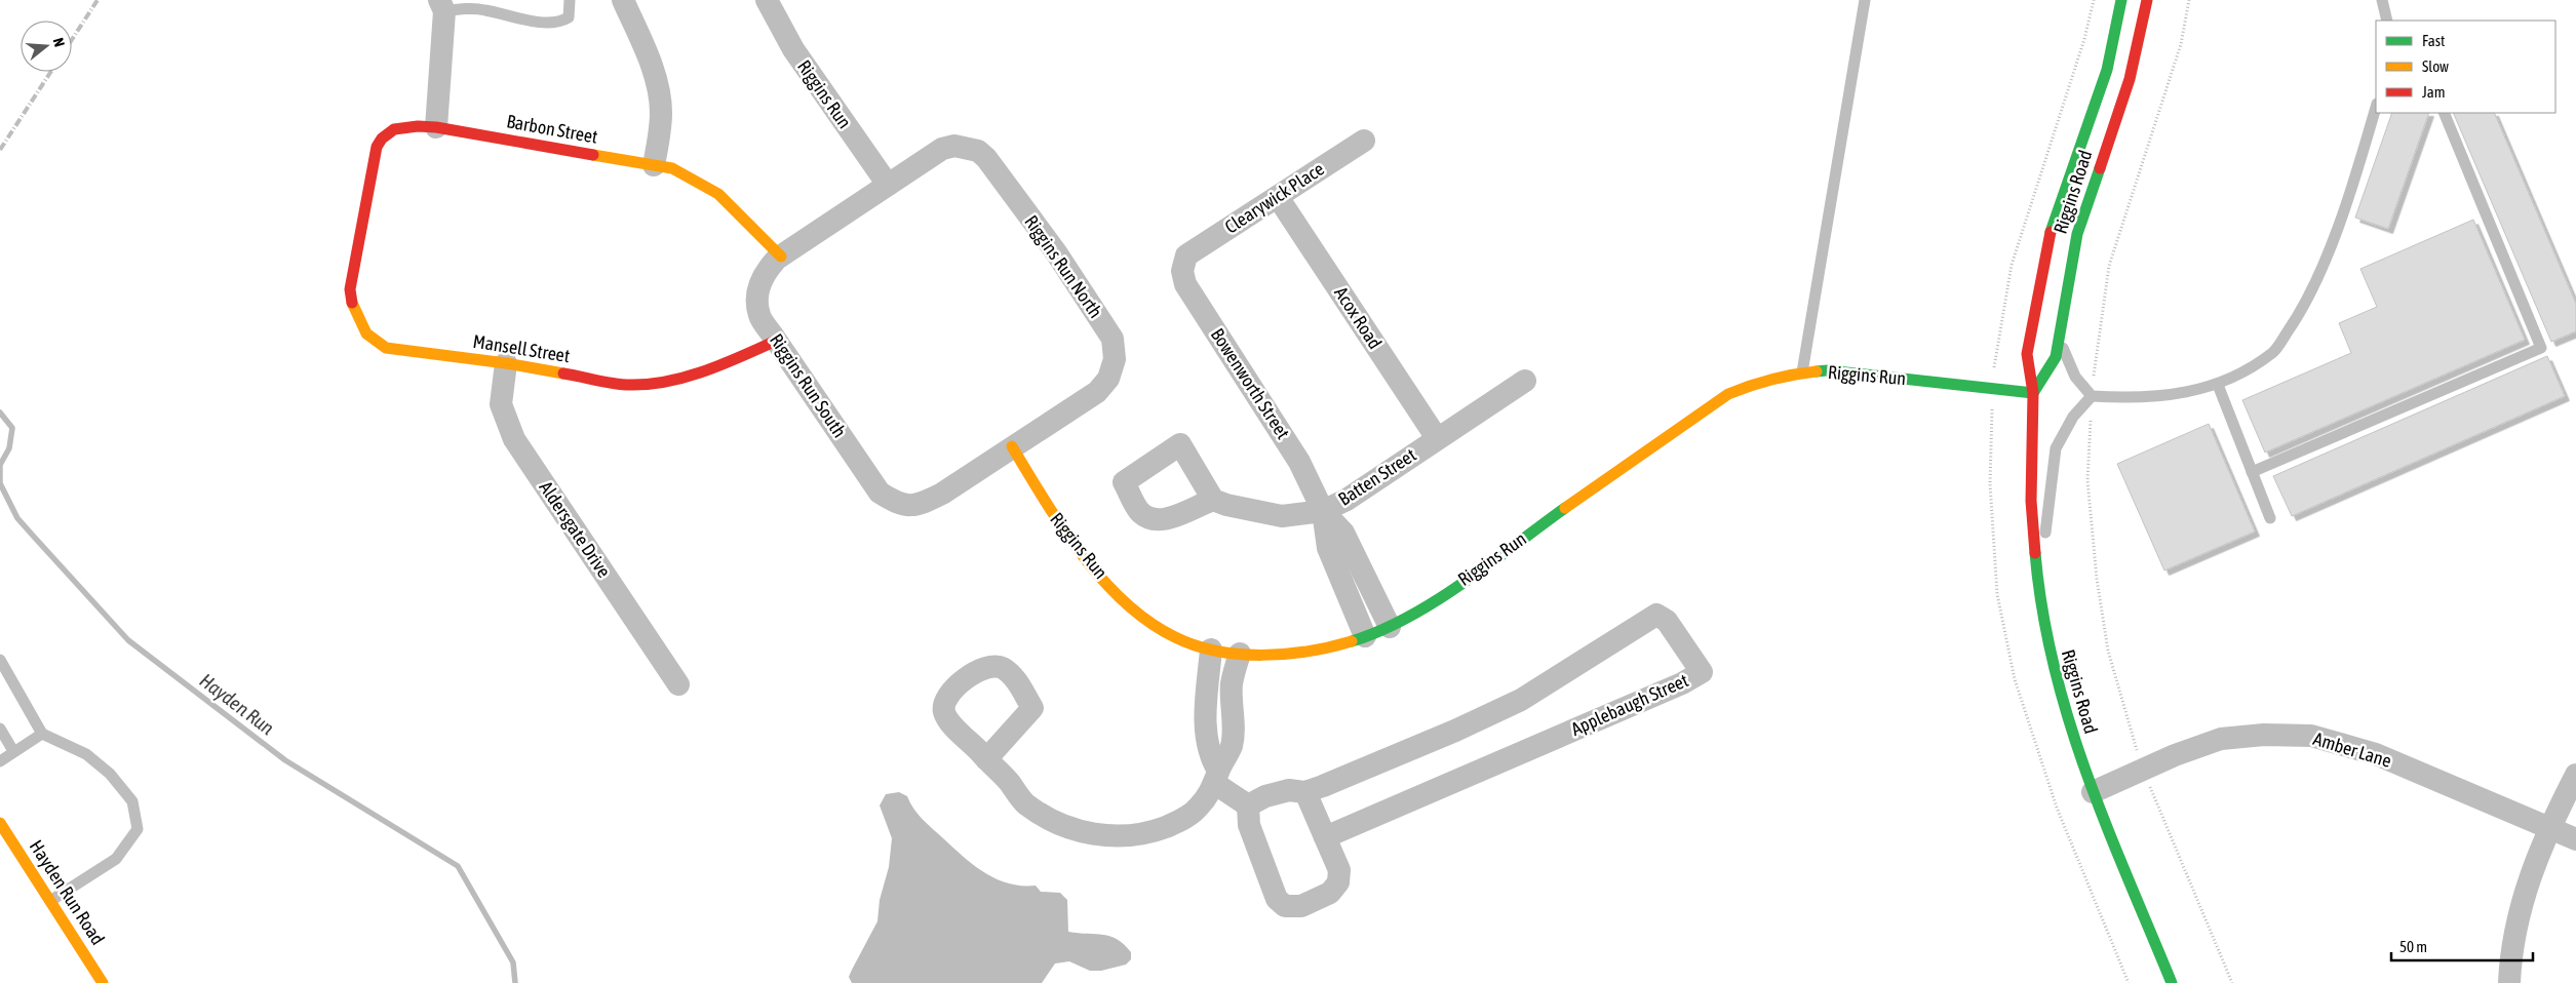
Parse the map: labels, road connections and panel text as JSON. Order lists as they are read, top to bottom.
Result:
{
  "streets": {
    "street": [
      "Riggins Run",
      "Barbon Street",
      "Riggins Road",
      "Clearywick Place",
      "Riggins Run North",
      "Acox Road",
      "Mansell Street",
      "Bowenworth Street",
      "Riggins Run South",
      "Batten Street",
      "Aldersgate Drive",
      "Applebaugh Street",
      "Amber Lane",
      "Hayden Run Road"
    ]
  },
  "crossings": [
    ["Riggins Run", "Riggins Road"],
    ["Riggins Run", "Riggins Run North"],
    ["Riggins Run", "Bowenworth Street"],
    ["Riggins Run", "Riggins Run South"],
    ["Barbon Street", "Mansell Street"],
    ["Barbon Street", "Riggins Run South"],
    ["Riggins Road", "Amber Lane"],
    ["Clearywick Place", "Acox Road"],
    ["Clearywick Place", "Bowenworth Street"],
    ["Riggins Run North", "Riggins Run South"],
    ["Acox Road", "Batten Street"],
    ["Mansell Street", "Riggins Run South"],
    ["Mansell Street", "Aldersgate Drive"],
    ["Bowenworth Street", "Batten Street"]
  ],
  "water": ["Hayden Run"],
  "legend": ["Fast", "Slow", "Jam"],
  "scale_bar": "50 m",
  "north": "right"
}
